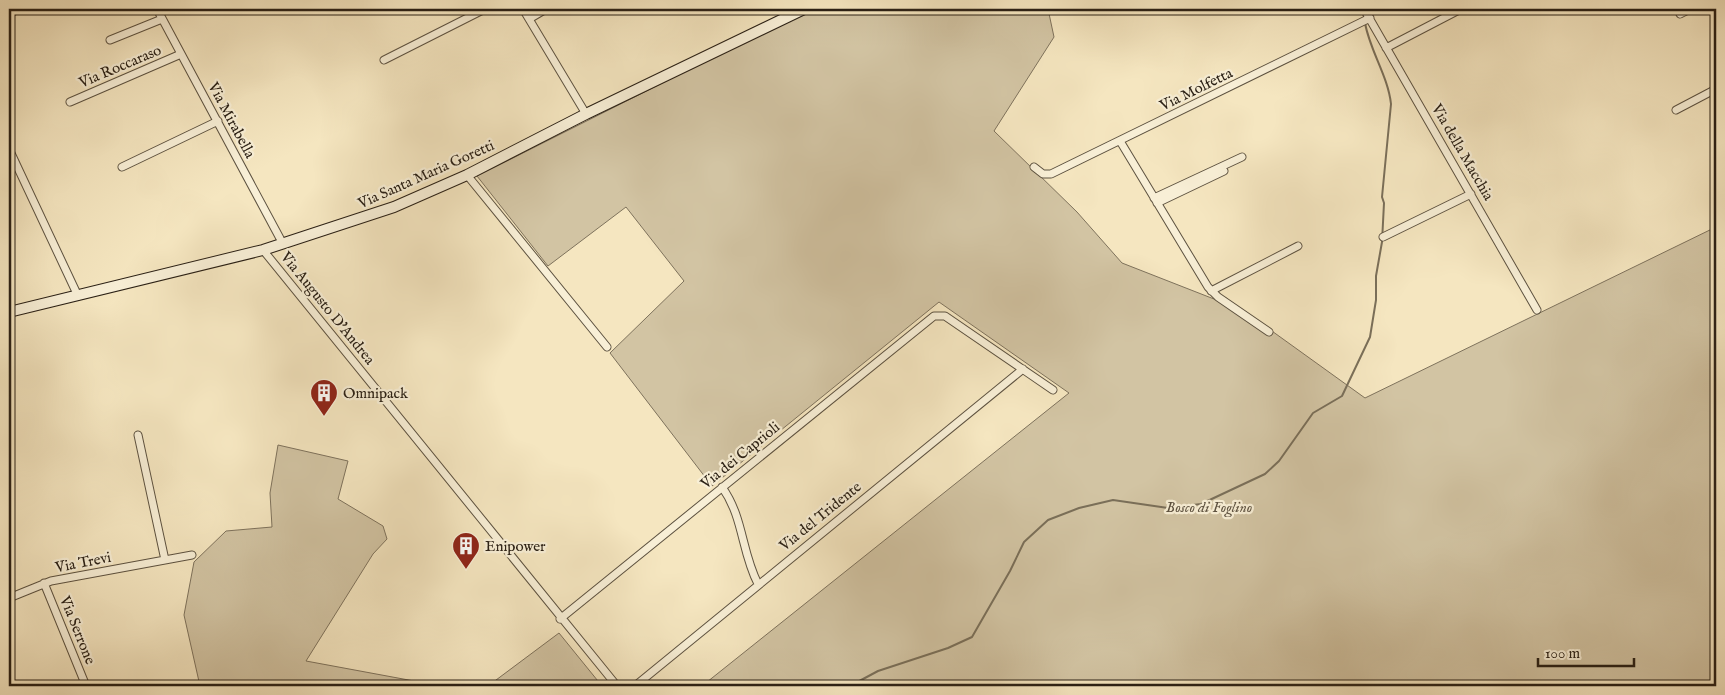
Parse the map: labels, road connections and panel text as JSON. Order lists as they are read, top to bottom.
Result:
{
  "streets": {
    "main road": ["Via Santa Maria Goretti"],
    "street": [
      "Via Roccaraso",
      "Via Molfetta",
      "Via Mirabella",
      "Via della Macchia",
      "Via Augusto D'Andrea",
      "Via dei Caprioli",
      "Via del Tridente",
      "Via Trevi",
      "Via Serrone"
    ]
  },
  "crossings": [
    ["Via Roccaraso", "Via Mirabella"],
    ["Via Molfetta", "Via della Macchia"],
    ["Via Mirabella", "Via Santa Maria Goretti"],
    ["Via Santa Maria Goretti", "Via Augusto D'Andrea"],
    ["Via Augusto D'Andrea", "Via dei Caprioli"],
    ["Via dei Caprioli", "Via del Tridente"],
    ["Via Trevi", "Via Serrone"]
  ],
  "parks": ["Bosco di Foglino"],
  "places": {
    "building": ["Omnipack", "Enipower"]
  },
  "scale_bar": "100 m"
}
